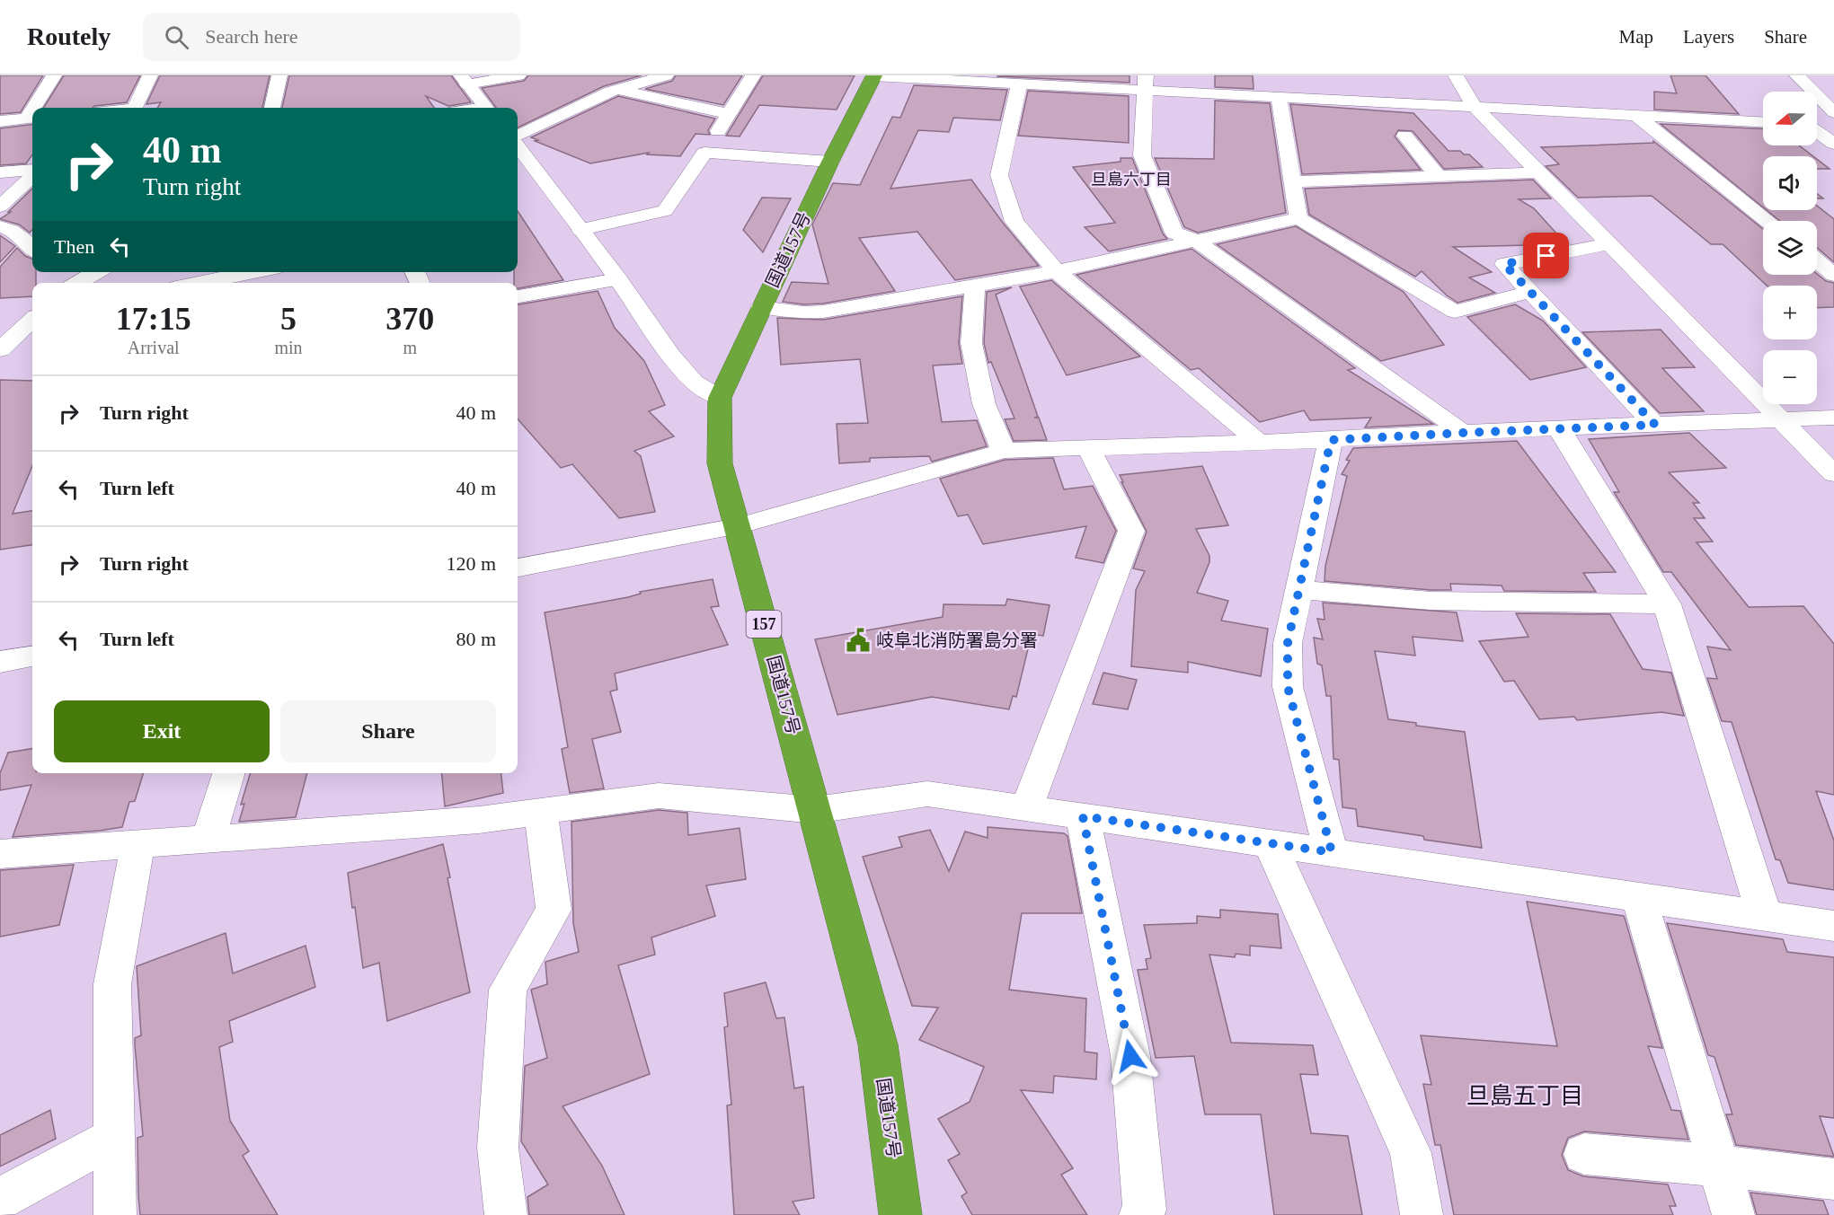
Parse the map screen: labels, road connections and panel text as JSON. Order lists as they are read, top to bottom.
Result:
{
  "streets": {
    "highway": ["国道157号", "157"]
  },
  "districts": ["旦島六丁目", "旦島五丁目"],
  "places": {
    "public building": ["岐阜北消防署島分署"]
  },
  "north": "left",
  "page": {
    "header": "Routely",
    "search": "Search here",
    "nav": ["Map", "Layers", "Share"],
    "map_buttons": ["+", "−"],
    "turn": ["40 m", "Turn right"],
    "then": "Then",
    "eta": [
      "17:15",
      "Arrival",
      "5",
      "min",
      "370",
      "m"
    ],
    "list": [
      {
        "name": "Turn right",
        "value": "40 m"
      },
      {
        "name": "Turn left",
        "value": "40 m"
      },
      {
        "name": "Turn right",
        "value": "120 m"
      },
      {
        "name": "Turn left",
        "value": "80 m"
      }
    ],
    "buttons": ["Exit", "Share"]
  }
}
